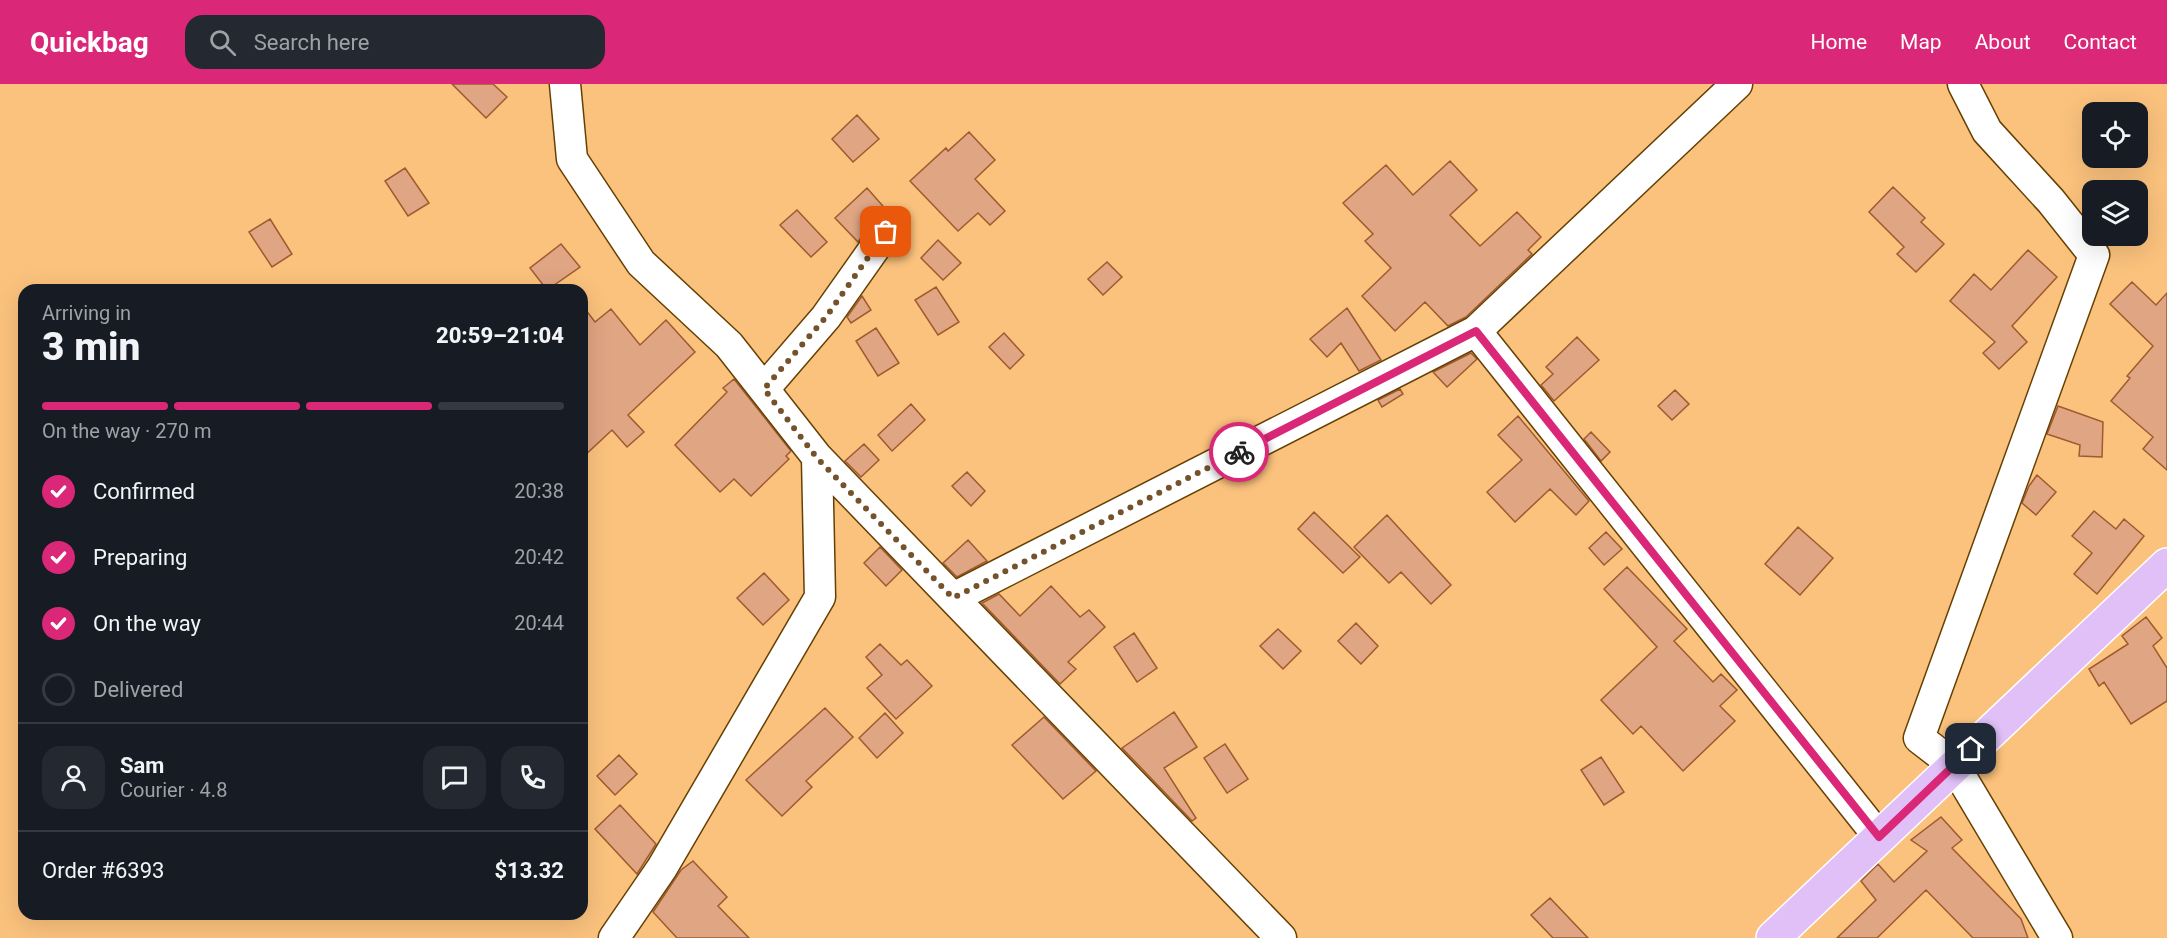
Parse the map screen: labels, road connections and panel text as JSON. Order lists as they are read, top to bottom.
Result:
{
  "page": {
    "header": "Quickbag",
    "search": "Search here",
    "nav": [
      "Home",
      "Map",
      "About",
      "Contact"
    ],
    "heading": ["3 min", "Arriving in", "20:59–21:04"],
    "panel": [
      "Sam",
      "Courier · 4.8",
      "Order #6393",
      "$13.32"
    ],
    "bar": "On the way · 270 m",
    "list": [
      ["Confirmed", "20:38"],
      ["Preparing", "20:42"],
      ["On the way", "20:44"],
      "Delivered"
    ]
  }
}
